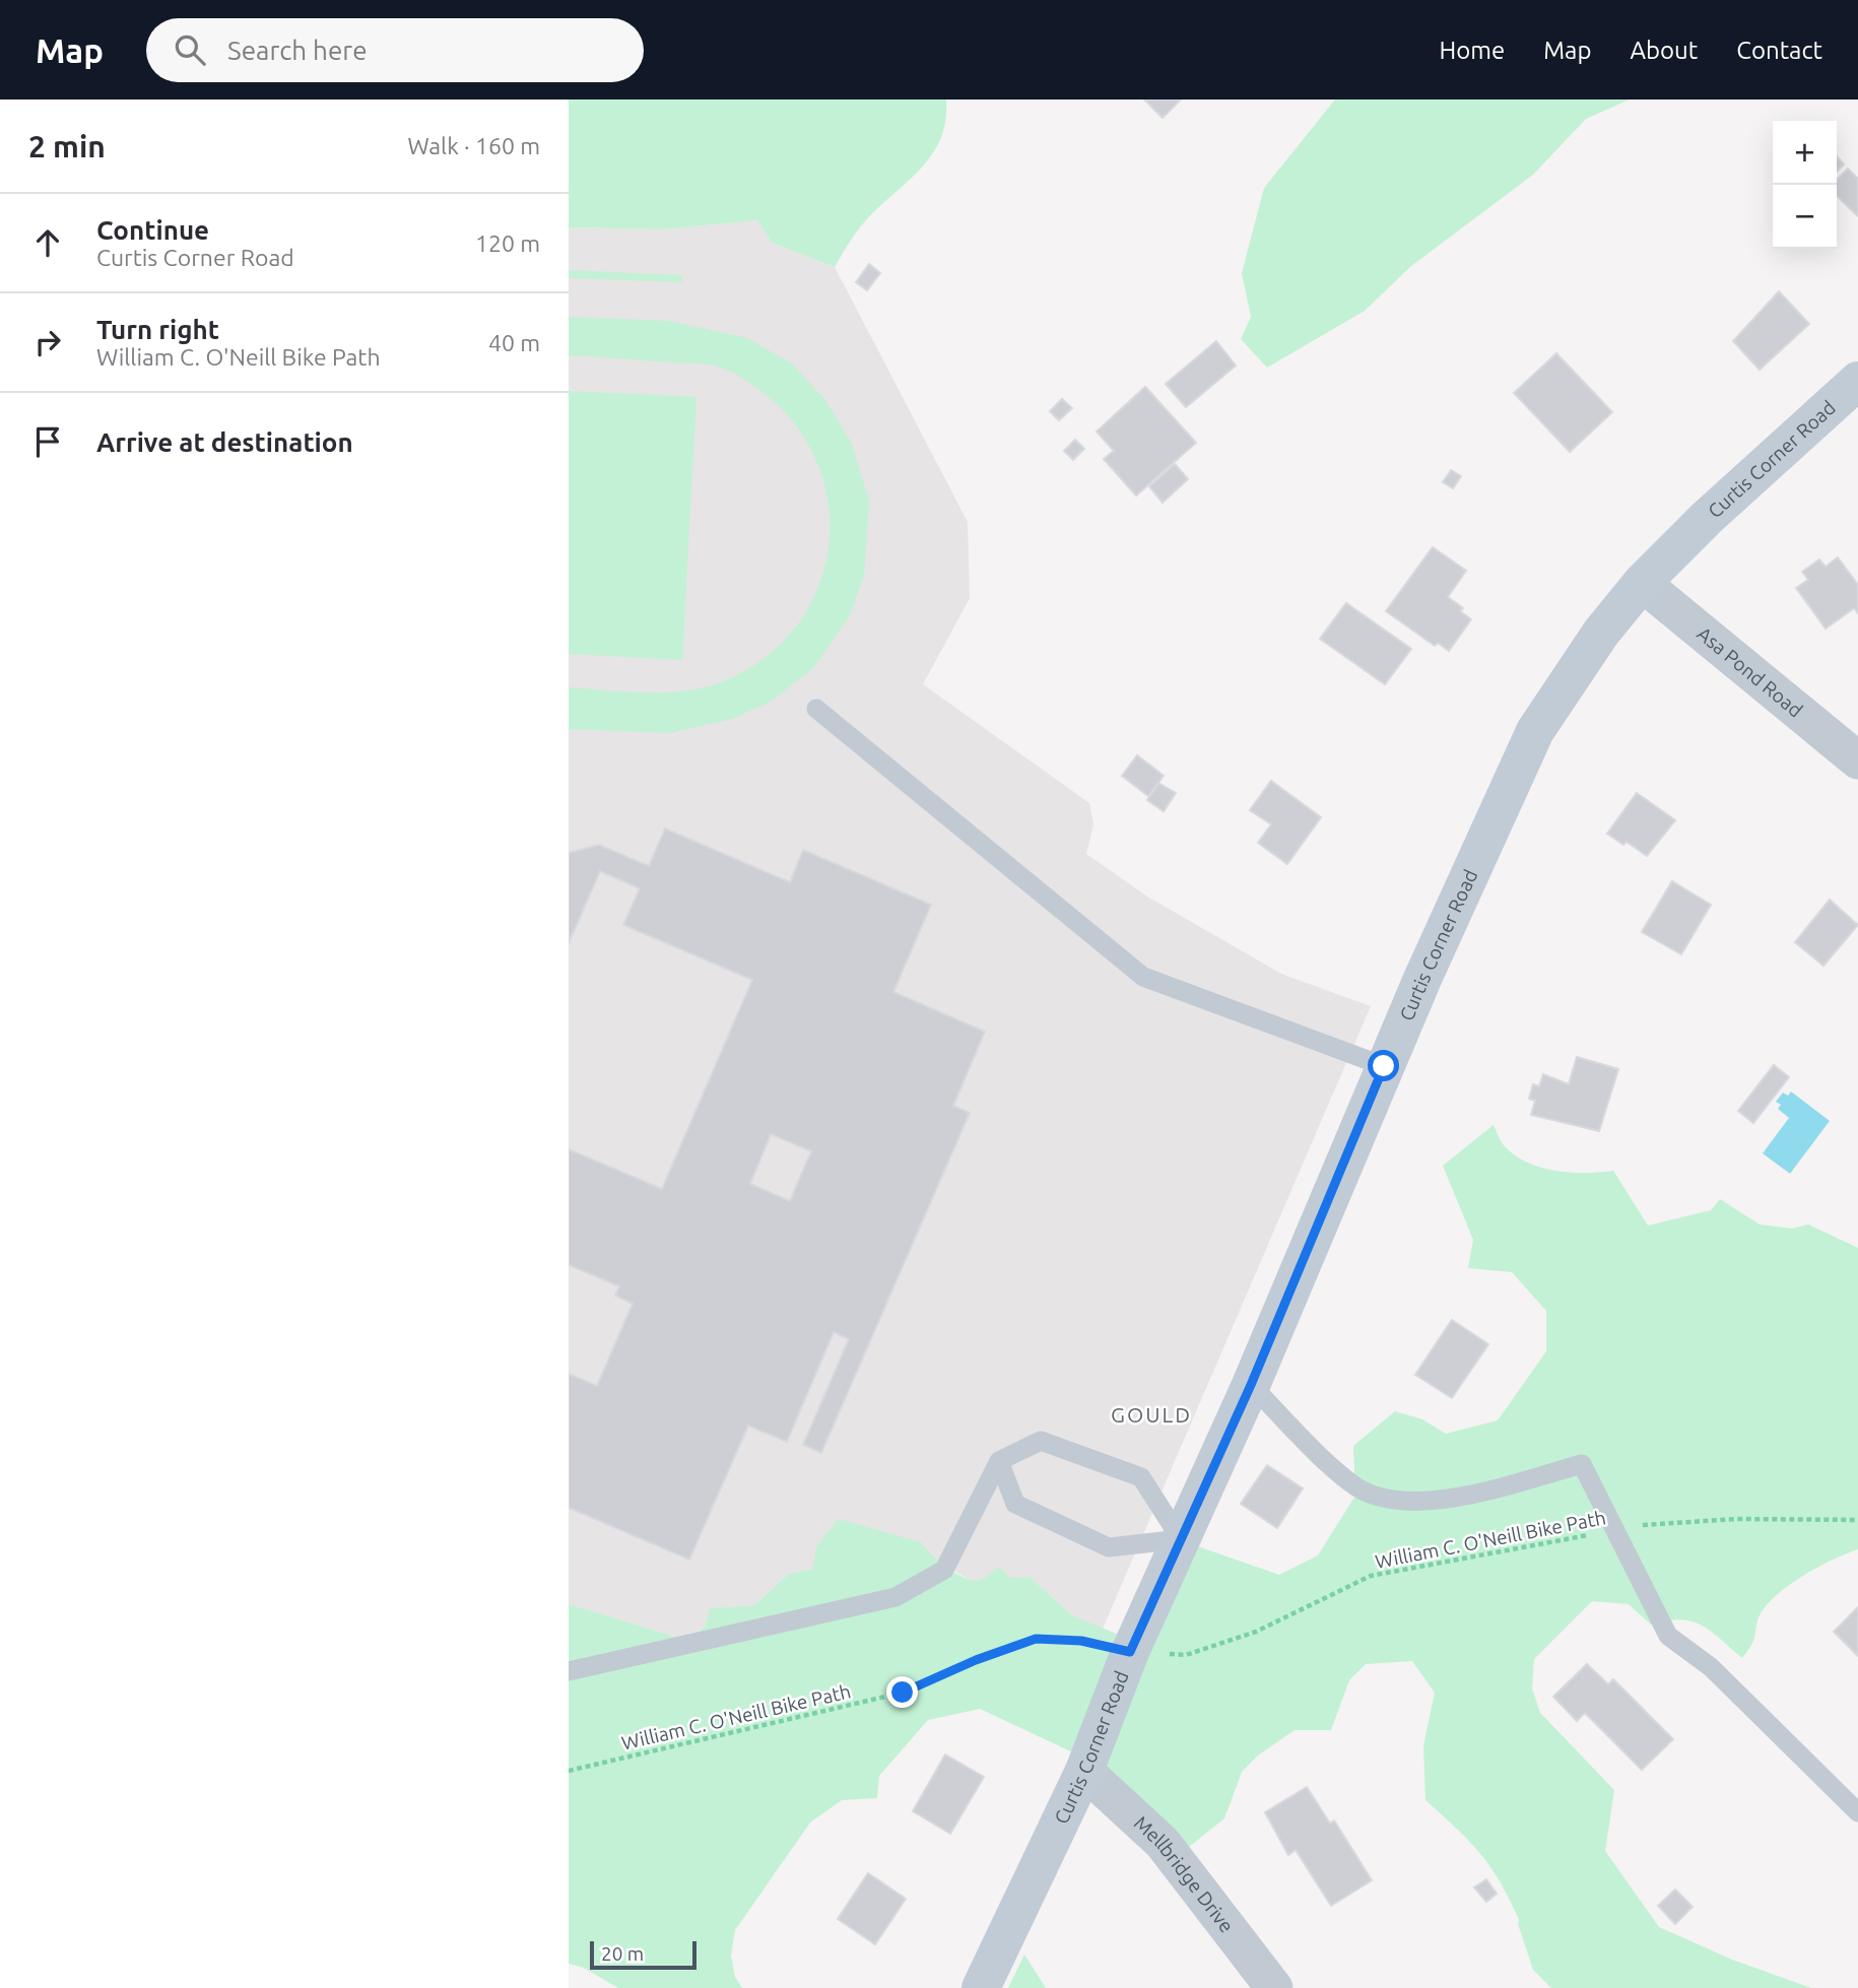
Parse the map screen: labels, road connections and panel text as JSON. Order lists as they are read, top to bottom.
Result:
{
  "streets": {
    "street": ["Curtis Corner Road", "Asa Pond Road", "Mellbridge Drive"],
    "path": ["William C. O'Neill Bike Path"]
  },
  "crossings": [
    ["Curtis Corner Road", "Asa Pond Road"],
    ["Curtis Corner Road", "William C. O'Neill Bike Path"],
    ["Curtis Corner Road", "Mellbridge Drive"]
  ],
  "districts": ["GOULD"],
  "scale_bar": "20 m",
  "page": {
    "header": "Map",
    "search": "Search here",
    "nav": [
      "Home",
      "Map",
      "About",
      "Contact"
    ],
    "heading": ["2 min", "Walk · 160 m"],
    "map_buttons": ["+", "−"],
    "list": [
      ["Continue", "Curtis Corner Road", "120 m"],
      ["Turn right", "William C. O'Neill Bike Path", "40 m"],
      "Arrive at destination"
    ],
    "scale": "20 m"
  }
}
